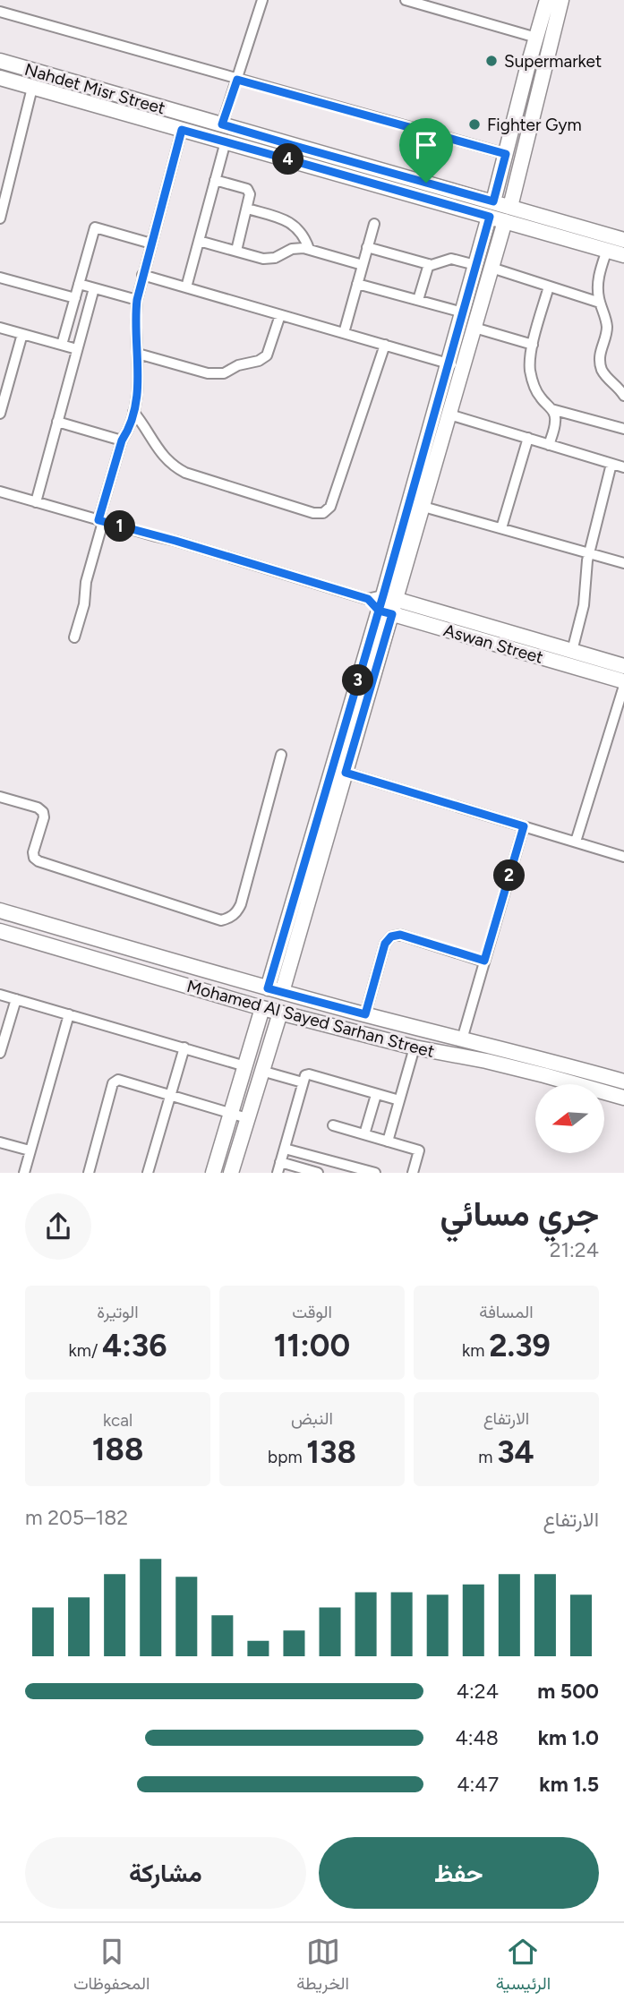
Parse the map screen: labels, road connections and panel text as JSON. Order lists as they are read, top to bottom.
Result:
{
  "streets": {
    "street": ["Nahdet Misr Street", "Aswan Street", "Mohamed Al Sayed Sarhan Street"]
  },
  "places": ["Supermarket", "Fighter Gym"],
  "north": "left",
  "page": {
    "pins": [
      "4",
      "1",
      "3",
      "2"
    ],
    "heading": ["جري مسائي", "21:24"],
    "stats": [
      ["المسافة", "2.39 km"],
      ["الوقت", "11:00"],
      ["الوتيرة", "4:36 /km"],
      ["الارتفاع", "34 m"],
      ["النبض", "138 bpm"],
      ["kcal", "188"]
    ],
    "chart": ["الارتفاع", "182–205 m"],
    "list": [
      {
        "name": "500 m",
        "note": "4:24"
      },
      {
        "name": "1.0 km",
        "note": "4:48"
      },
      {
        "name": "1.5 km",
        "note": "4:47"
      }
    ],
    "buttons": ["حفظ", "مشاركة"],
    "tabs": ["الرئيسية", "الخريطة", "المحفوظات"]
  }
}
